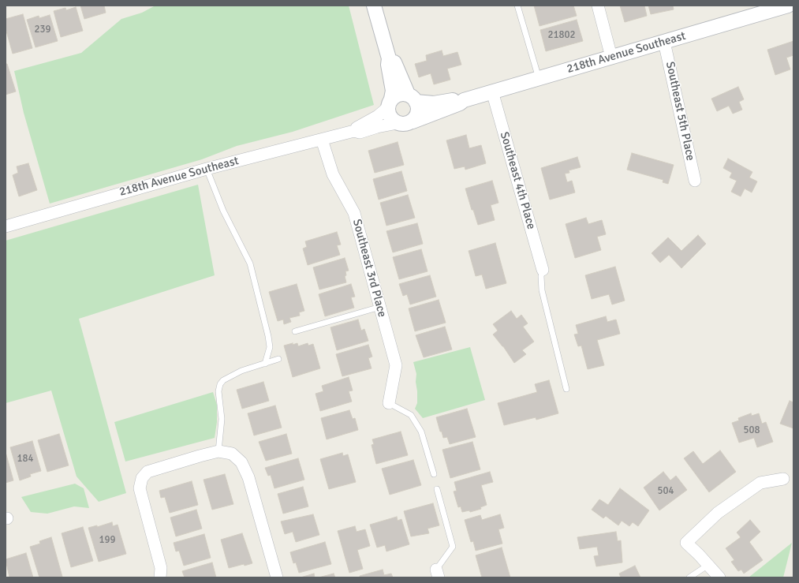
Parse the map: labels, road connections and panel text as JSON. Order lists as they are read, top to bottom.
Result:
{
  "streets": {
    "street": [
      "218th Avenue Southeast",
      "Southeast 5th Place",
      "Southeast 4th Place",
      "Southeast 3rd Place"
    ]
  },
  "crossings": [
    ["218th Avenue Southeast", "Southeast 5th Place"],
    ["218th Avenue Southeast", "Southeast 4th Place"],
    ["218th Avenue Southeast", "Southeast 3rd Place"]
  ],
  "house_numbers": [
    "239",
    "21802",
    "508",
    "184",
    "504",
    "199"
  ]
}
